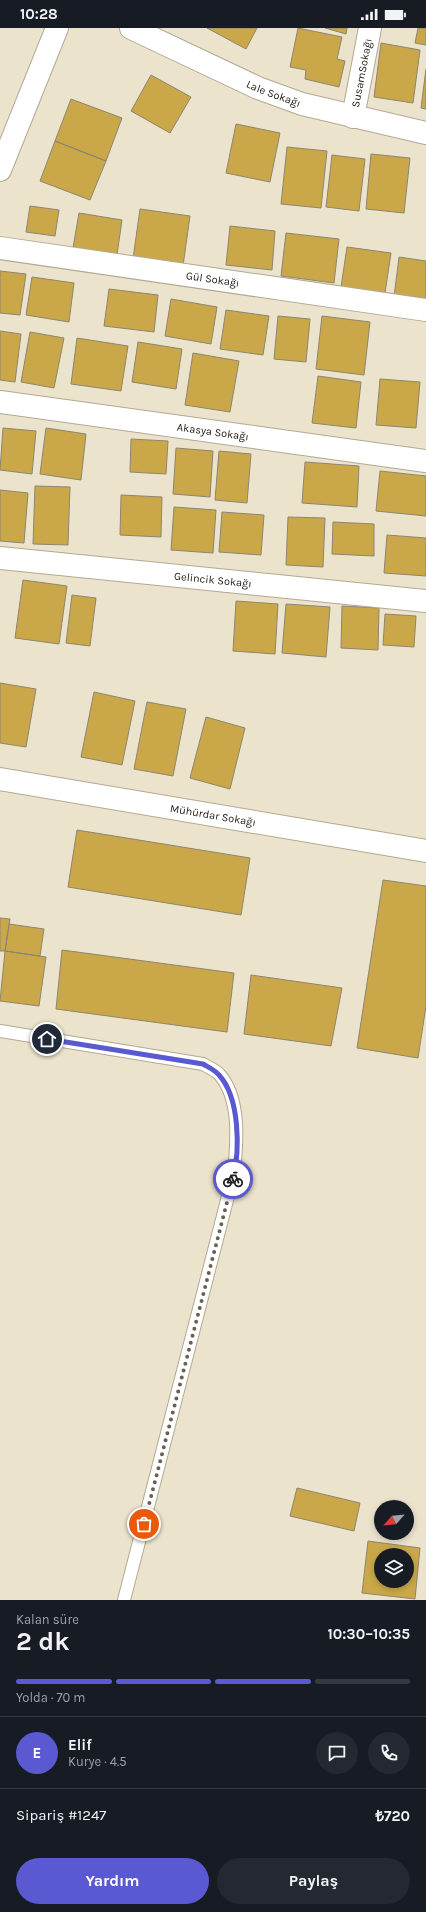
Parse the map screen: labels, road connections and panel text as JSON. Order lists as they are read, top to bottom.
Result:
{
  "streets": {
    "street": [
      "SusamSokağı",
      "Lale Sokağı",
      "Gül Sokağı",
      "Akasya Sokağı",
      "Gelincik Sokağı",
      "Mühürdar Sokağı"
    ]
  },
  "crossings": [
    ["SusamSokağı", "Lale Sokağı"]
  ],
  "north": "bottom left",
  "page": {
    "status": "10:28",
    "heading": ["2 dk", "Kalan süre", "10:30–10:35"],
    "panel": [
      "Elif",
      "Kurye · 4.5",
      "Sipariş #1247",
      "₺720"
    ],
    "bar": "Yolda · 70 m",
    "round": "E",
    "buttons": ["Yardım", "Paylaş"]
  }
}
